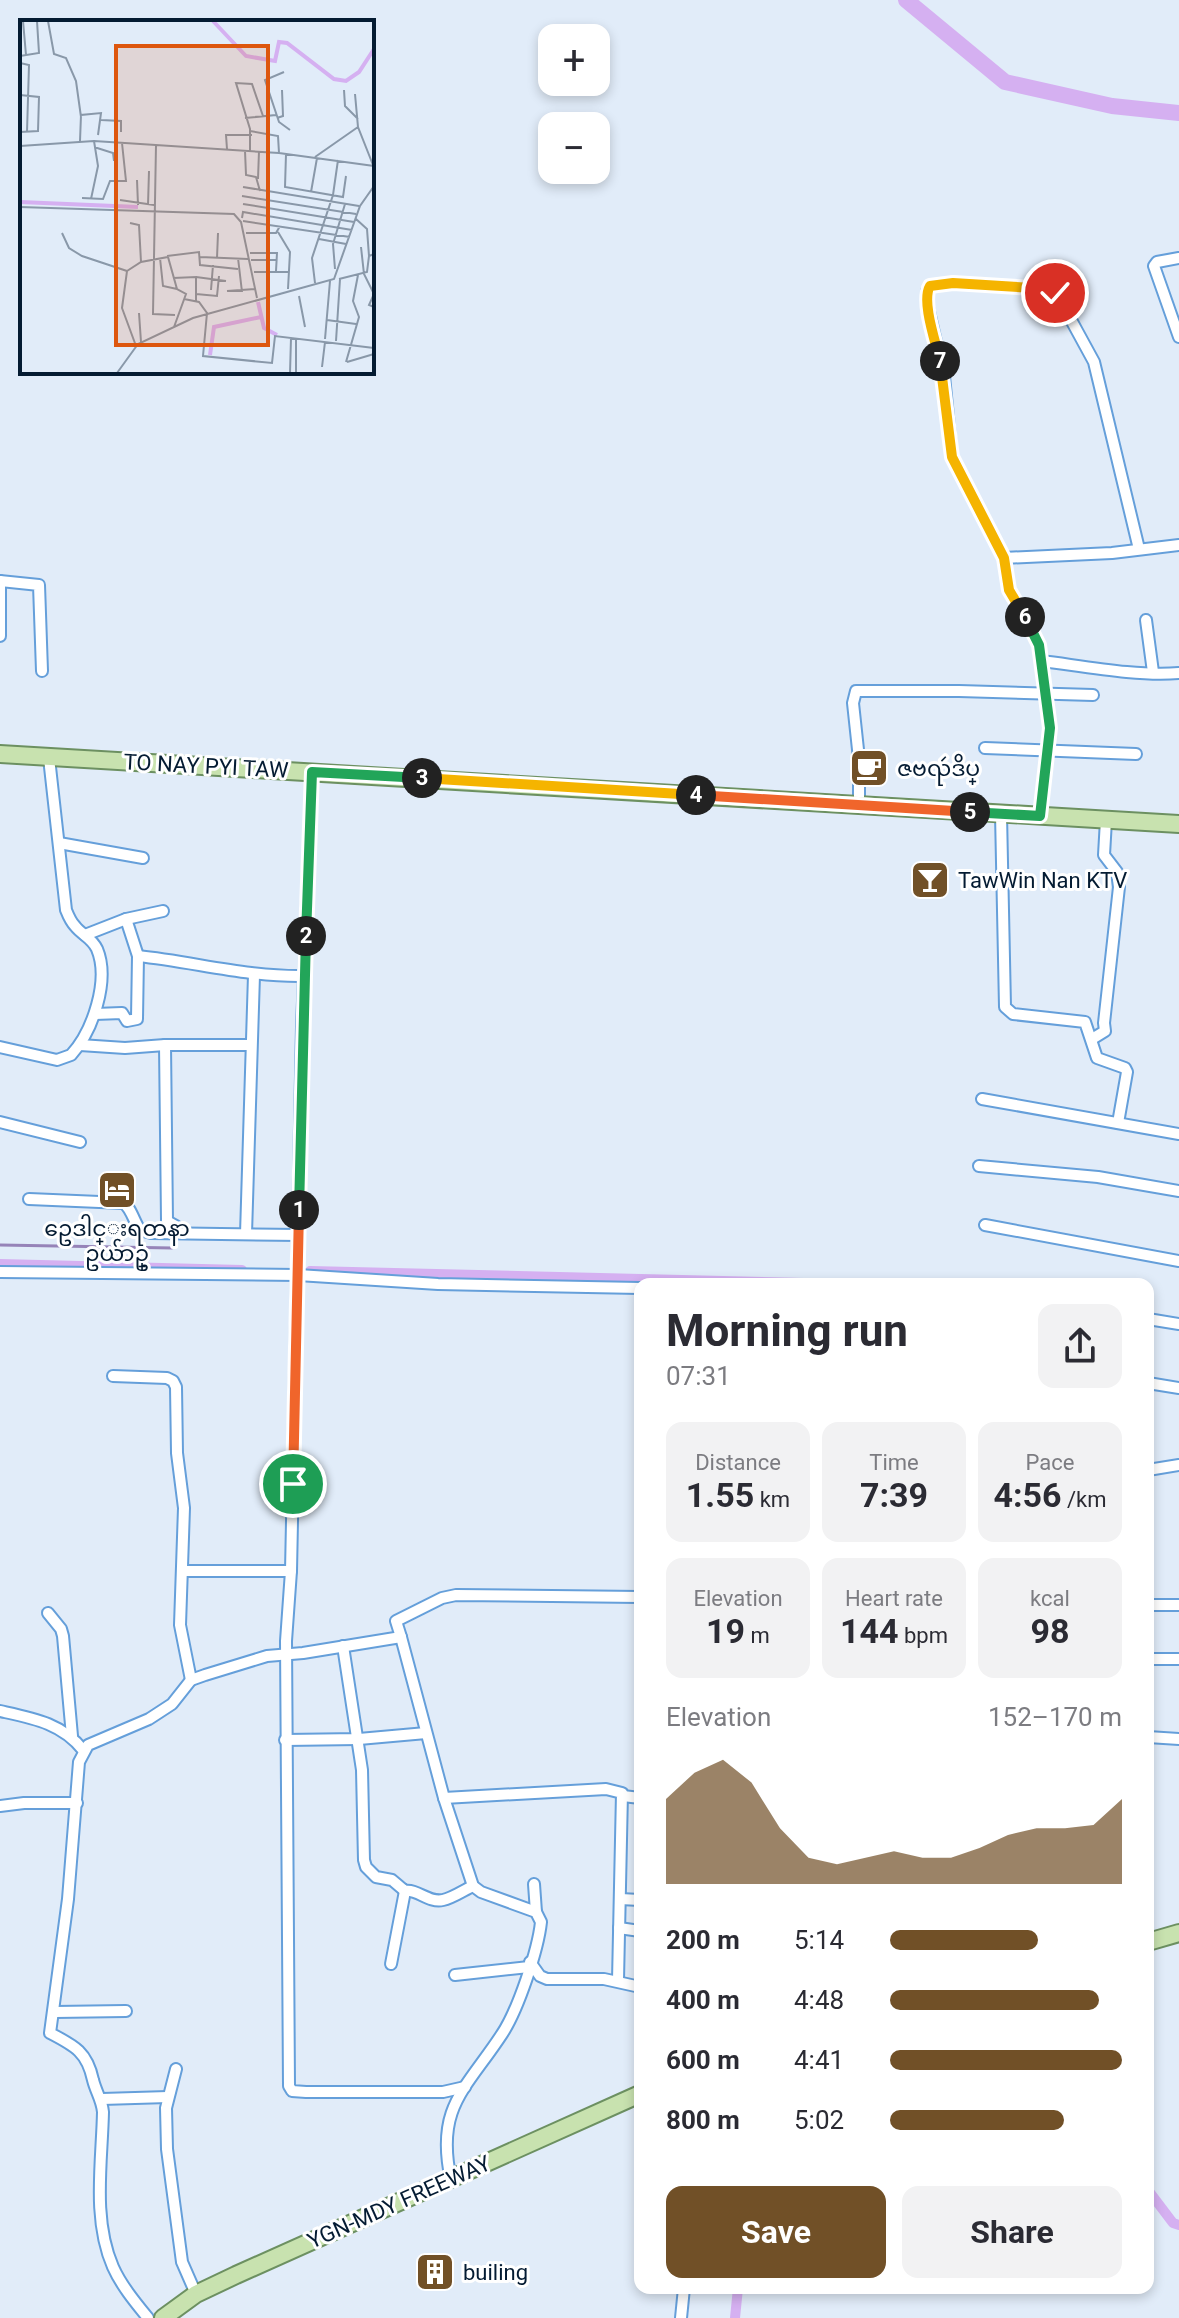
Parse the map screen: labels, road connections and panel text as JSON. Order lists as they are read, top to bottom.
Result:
{
  "streets": {
    "main road": ["TO NAY PYI TAW", "YGN-MDY FREEWAY"]
  },
  "places": {
    "cafe": ["ဇဗၺဴဒိပ္"],
    "bar": ["TawWin Nan KTV"],
    "hotel": ["ဥေဒါင္းရတနာ ဥယ်ာဥ္"],
    "building": ["builing"]
  },
  "page": {
    "map_buttons": ["+", "−"],
    "pins": [
      "7",
      "6",
      "3",
      "4",
      "5",
      "2",
      "1"
    ],
    "heading": ["Morning run", "07:31"],
    "stats": [
      ["Distance", "1.55 km"],
      ["Time", "7:39"],
      ["Pace", "4:56 /km"],
      ["Elevation", "19 m"],
      ["Heart rate", "144 bpm"],
      ["kcal", "98"]
    ],
    "chart": ["Elevation", "152–170 m"],
    "list": [
      {
        "name": "200 m",
        "note": "5:14"
      },
      {
        "name": "400 m",
        "note": "4:48"
      },
      {
        "name": "600 m",
        "note": "4:41"
      },
      {
        "name": "800 m",
        "note": "5:02"
      }
    ],
    "buttons": ["Save", "Share"]
  }
}
